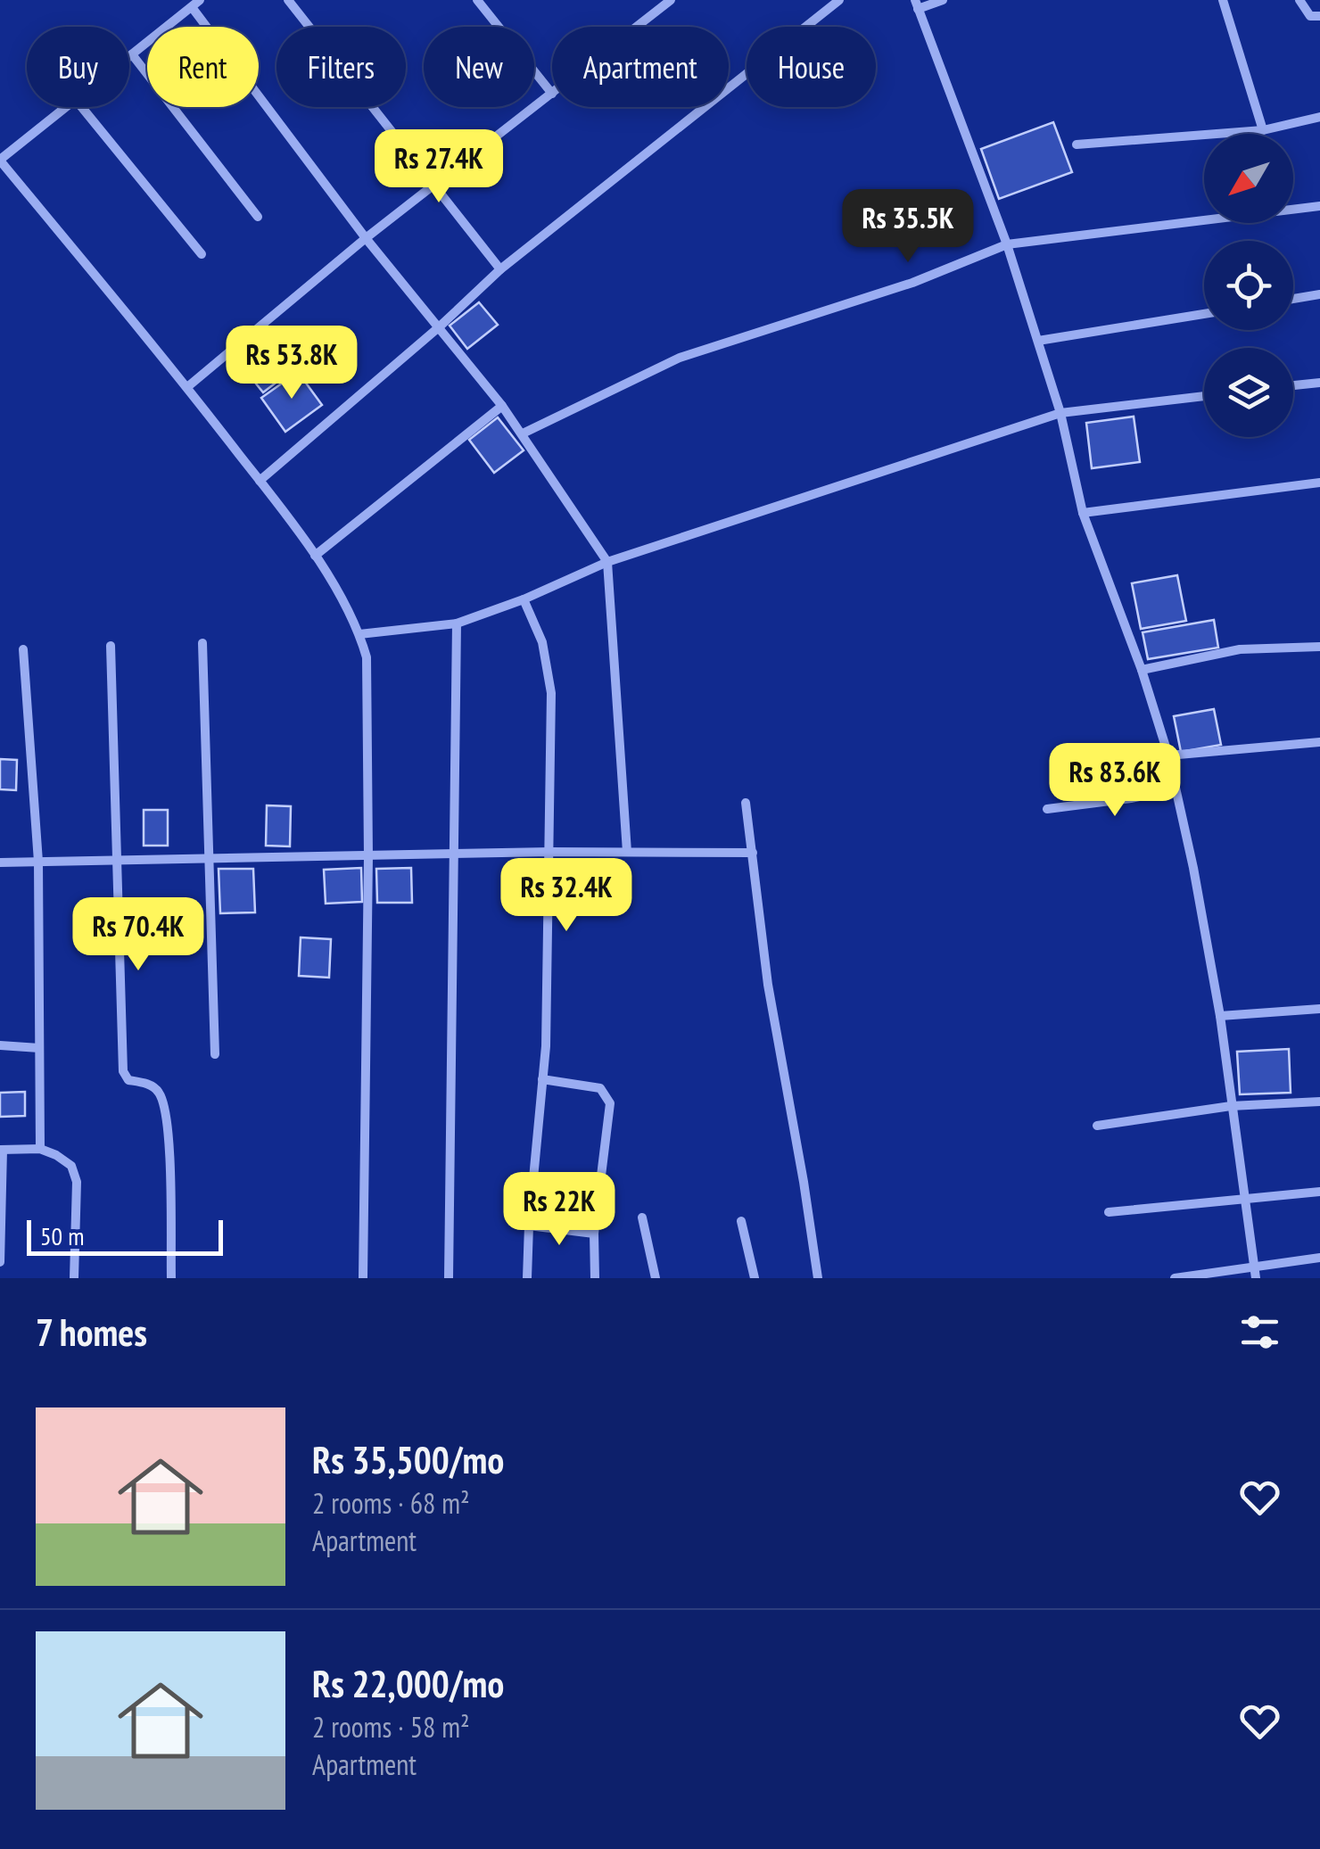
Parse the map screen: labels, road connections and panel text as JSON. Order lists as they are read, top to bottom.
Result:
{
  "scale_bar": "50 m",
  "north": "bottom left",
  "page": {
    "chip": [
      "Buy",
      "Rent",
      "Filters",
      "New",
      "Apartment",
      "House"
    ],
    "price": [
      "Rs 27.4K",
      "Rs 35.5K",
      "Rs 53.8K",
      "Rs 83.6K",
      "Rs 32.4K",
      "Rs 70.4K",
      "Rs 22K"
    ],
    "scale": "50 m",
    "heading": "7 homes",
    "list": [
      {
        "name": "Rs 35,500/mo",
        "note": "2 rooms · 68 m² · Apartment"
      },
      {
        "name": "Rs 22,000/mo",
        "note": "2 rooms · 58 m² · Apartment"
      }
    ]
  }
}
